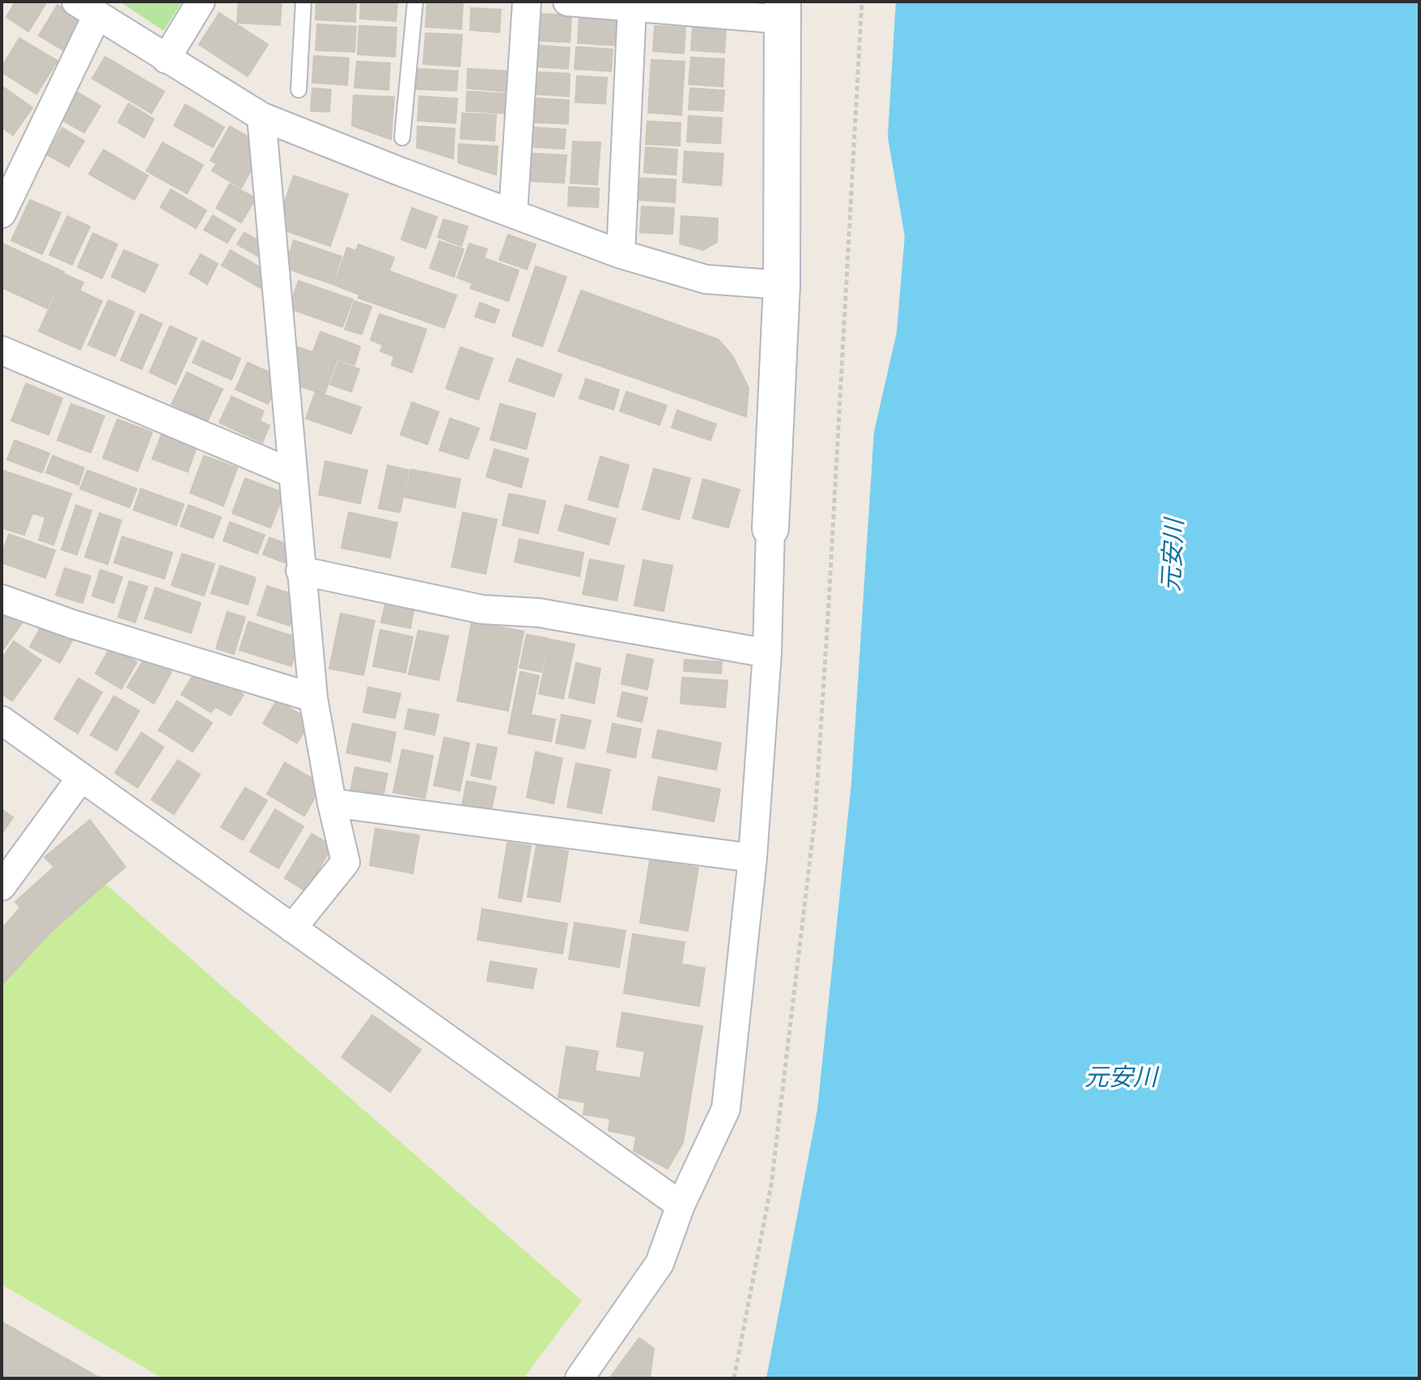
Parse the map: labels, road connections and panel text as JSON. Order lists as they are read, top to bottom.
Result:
{
  "water": ["元安川"]
}
